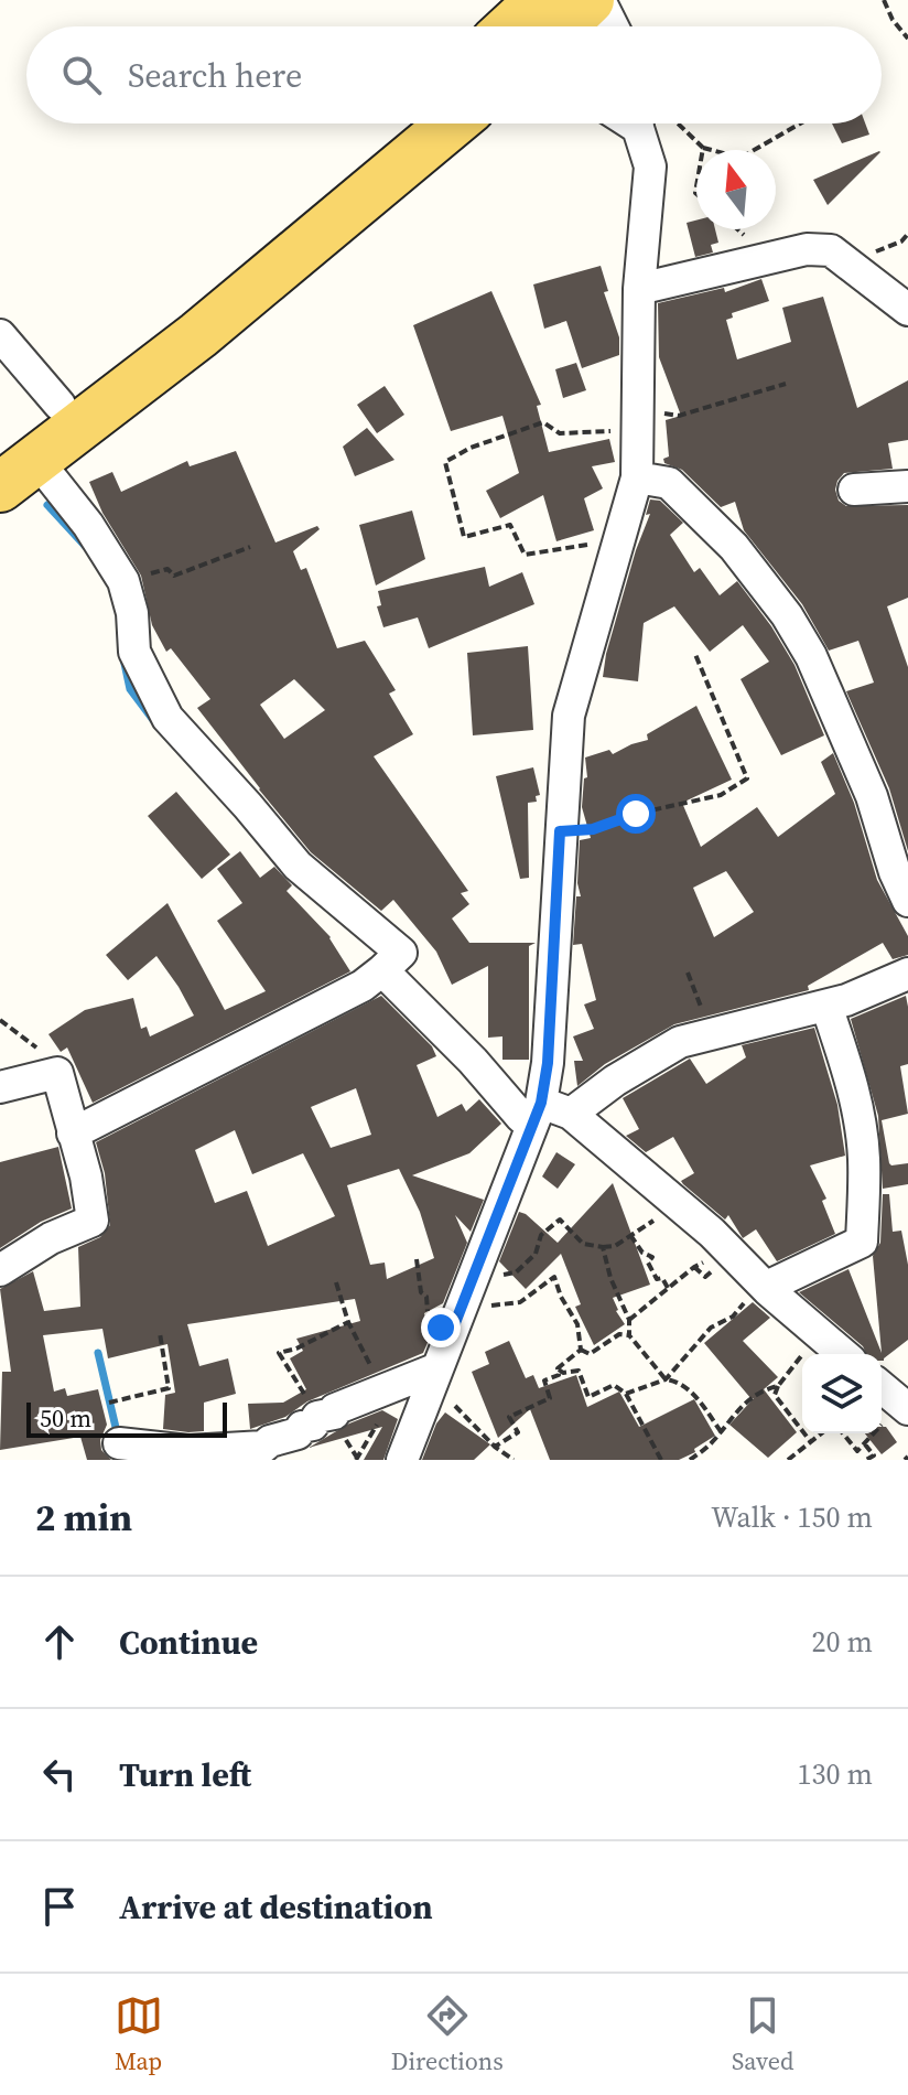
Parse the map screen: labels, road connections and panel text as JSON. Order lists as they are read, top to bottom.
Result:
{
  "scale_bar": "50 m",
  "north": "top",
  "page": {
    "search": "Search here",
    "scale": "50 m",
    "heading": ["2 min", "Walk · 150 m"],
    "list": [
      ["Continue", "20 m"],
      ["Turn left", "130 m"],
      "Arrive at destination"
    ],
    "nav": ["Map", "Directions", "Saved"]
  }
}
